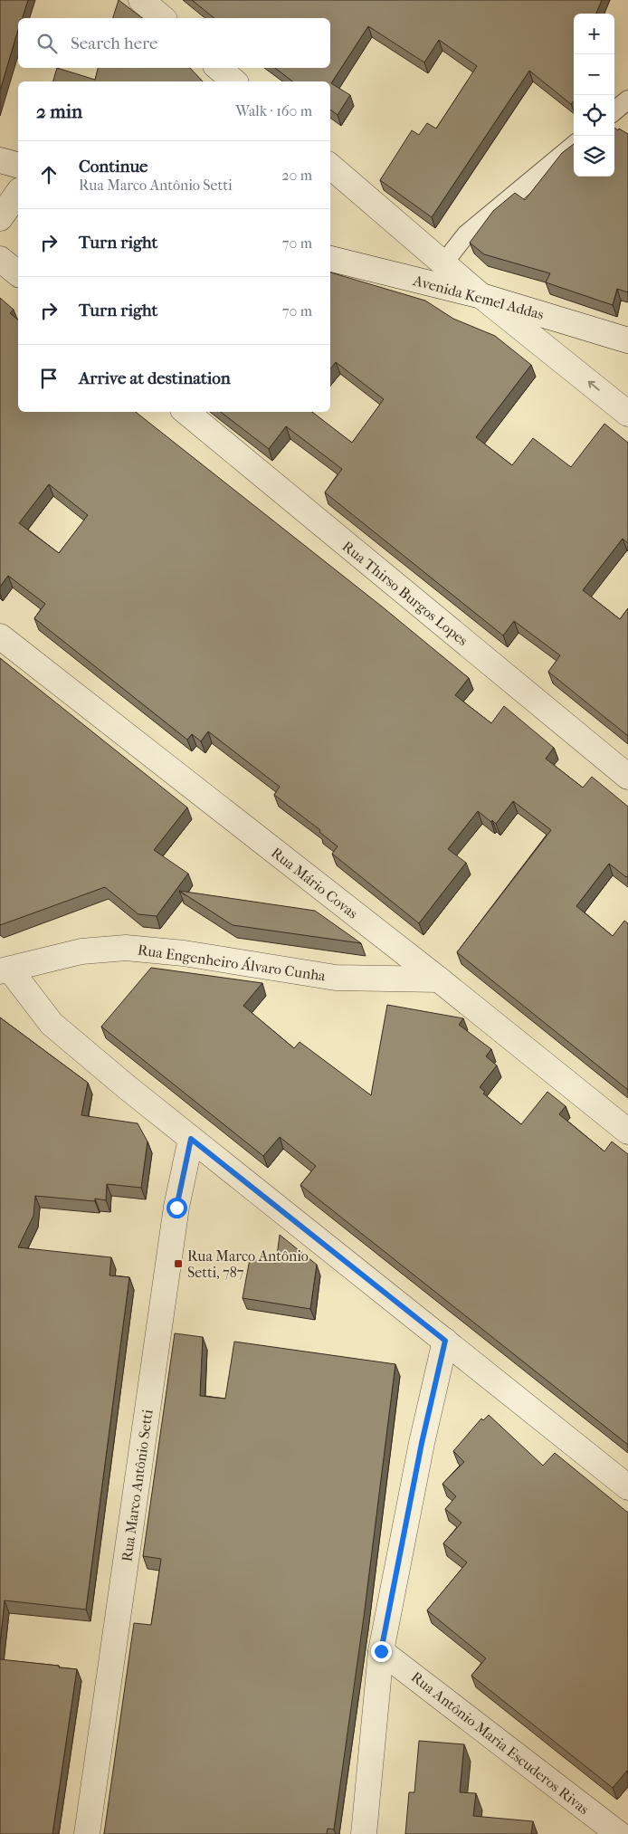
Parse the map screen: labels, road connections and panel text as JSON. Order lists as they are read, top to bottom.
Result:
{
  "streets": {
    "street": [
      "Avenida Kemel Addas",
      "Rua Thirso Burgos Lopes",
      "Rua Mário Covas",
      "Rua Engenheiro Álvaro Cunha",
      "Rua Marco Antônio Setti",
      "Rua Antônio Maria Escuderos Rivas"
    ]
  },
  "crossings": [
    ["Rua Mário Covas", "Rua Engenheiro Álvaro Cunha"]
  ],
  "places": {
    "transit": ["Rua Marco Antônio Setti, 787"]
  },
  "page": {
    "map_buttons": ["+", "−"],
    "search": "Search here",
    "heading": ["2 min", "Walk · 160 m"],
    "list": [
      ["Continue", "Rua Marco Antônio Setti", "20 m"],
      ["Turn right", "70 m"],
      ["Turn right", "70 m"],
      "Arrive at destination"
    ]
  }
}
